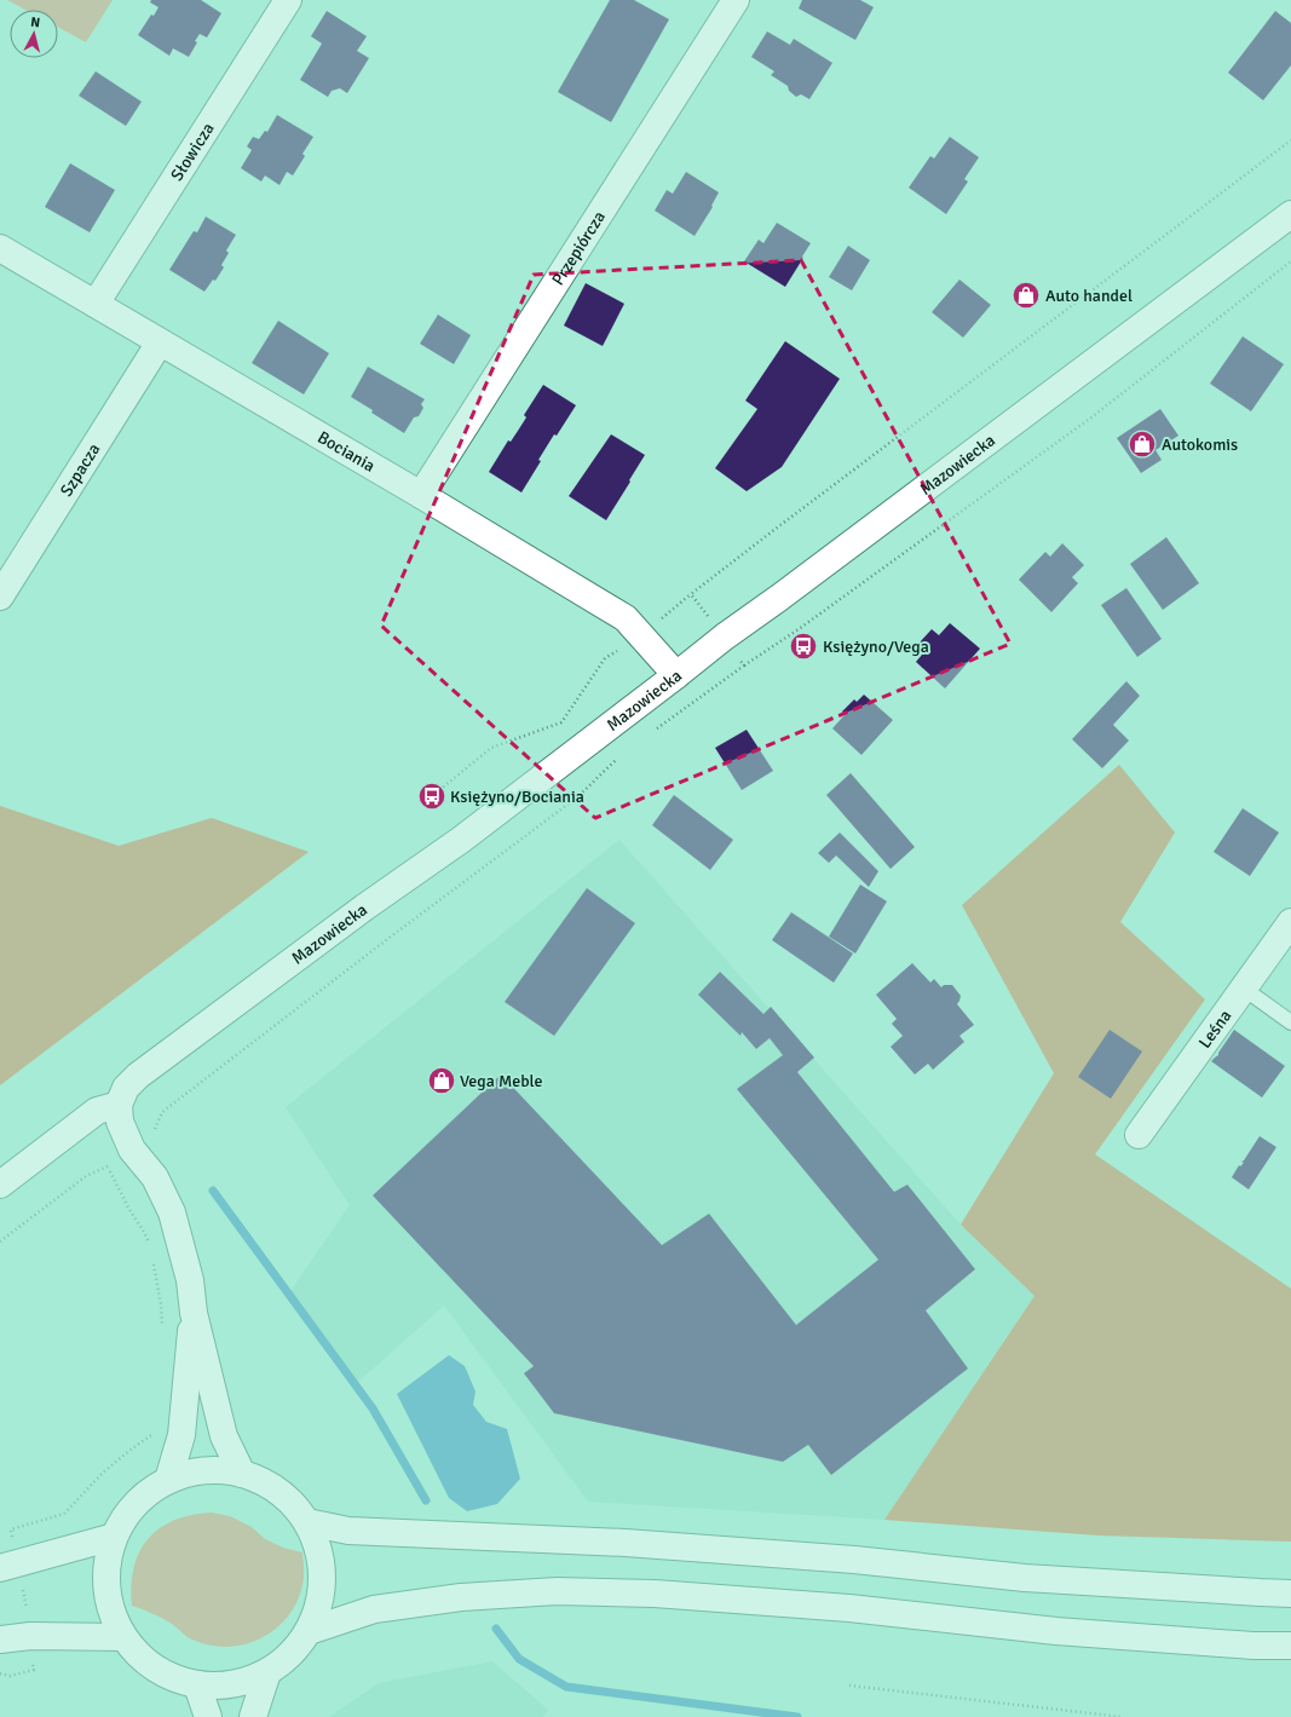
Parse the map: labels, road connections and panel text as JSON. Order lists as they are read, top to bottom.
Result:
{
  "streets": {
    "street": [
      "Słowicza",
      "Przepiórcza",
      "Bociania",
      "Mazowiecka",
      "Szpacza",
      "Leśna"
    ]
  },
  "crossings": [
    ["Słowicza", "Bociania"],
    ["Przepiórcza", "Bociania"],
    ["Bociania", "Mazowiecka"],
    ["Bociania", "Szpacza"]
  ],
  "places": {
    "shop": ["Auto handel", "Autokomis", "Vega Meble"],
    "bus stop": ["Księżyno/Vega", "Księżyno/Bociania"]
  },
  "north": "top"
}
